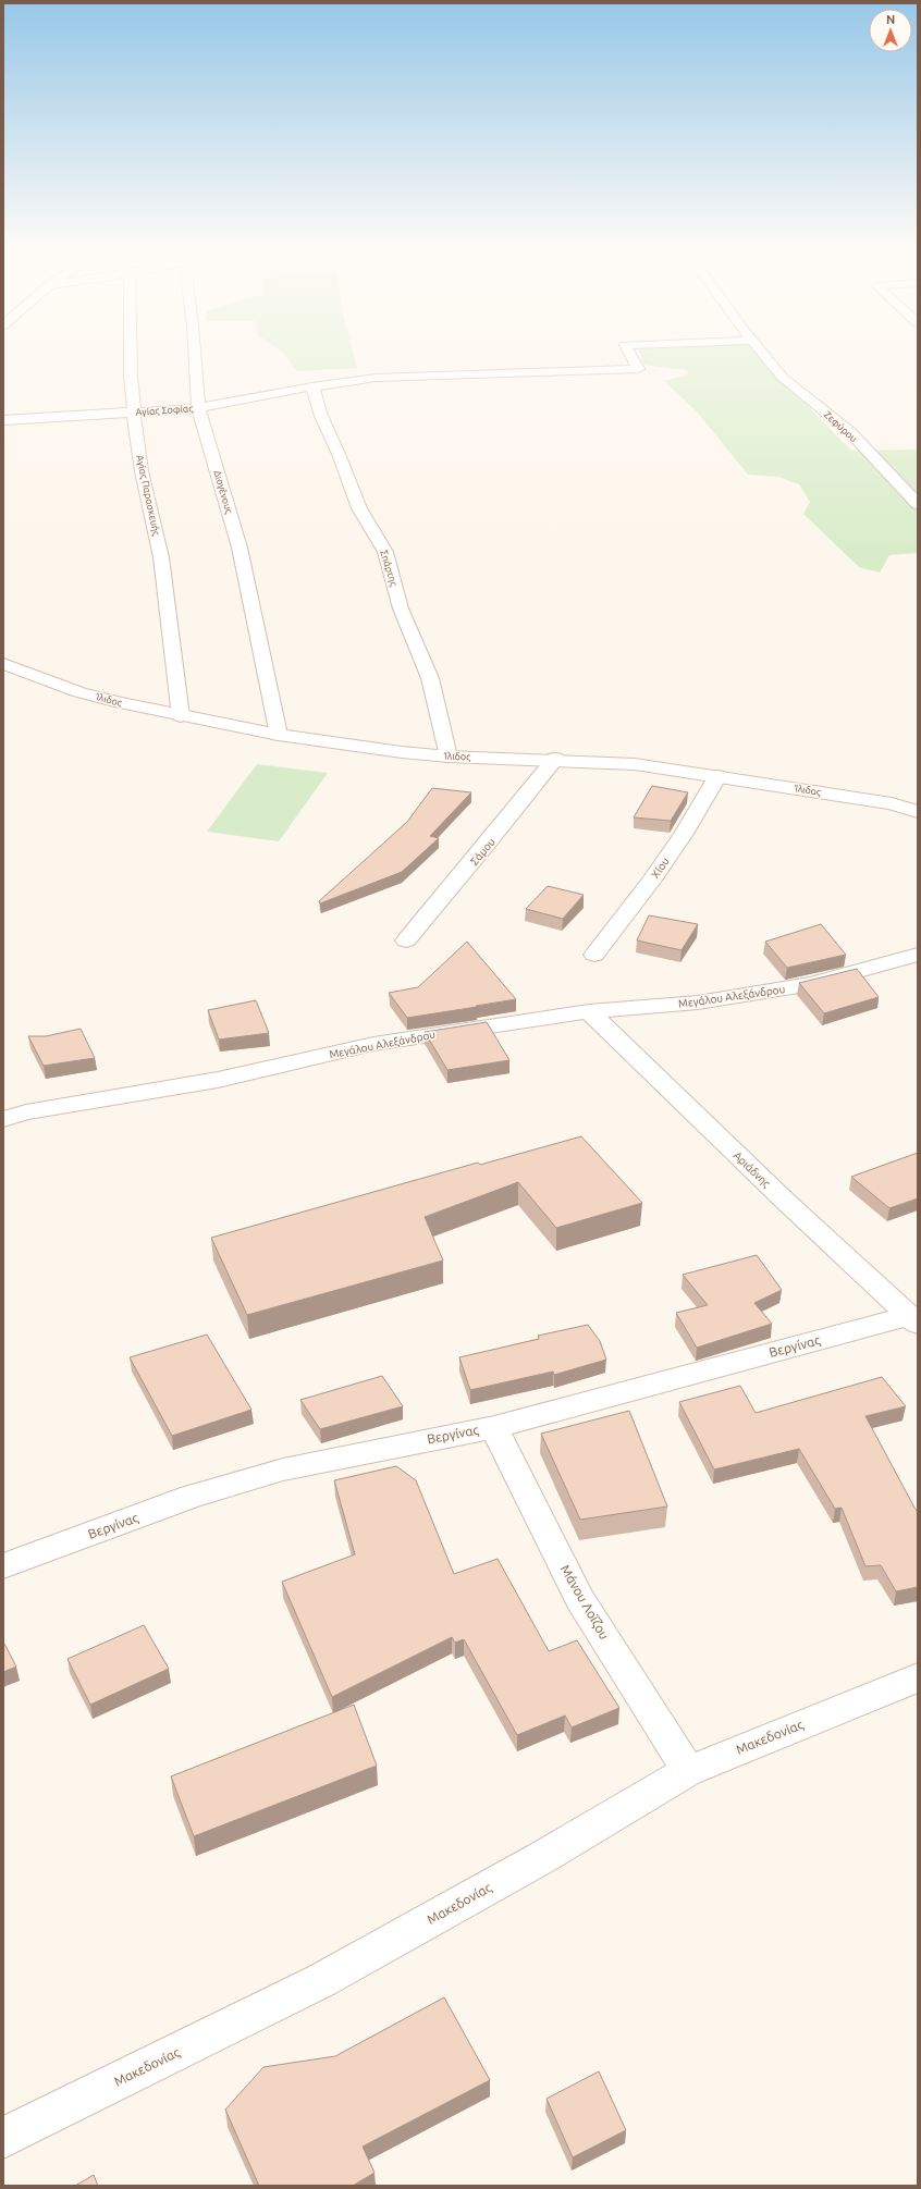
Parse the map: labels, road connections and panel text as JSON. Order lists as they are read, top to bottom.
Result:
{
  "streets": {
    "street": [
      "Αγίας Σοφίας",
      "Ζεφύρου",
      "Διογένους",
      "Αγίας Παρασκευής",
      "Σπάρτης",
      "Ίλιδος",
      "Σάμου",
      "Χίου",
      "Μεγάλου Αλεξάνδρου",
      "Αριάδνης",
      "Βεργίνας",
      "Μάνου Λοΐζου",
      "Μακεδονίας"
    ]
  },
  "crossings": [
    ["Αγίας Σοφίας", "Διογένους"],
    ["Αγίας Σοφίας", "Αγίας Παρασκευής"],
    ["Αγίας Σοφίας", "Σπάρτης"],
    ["Διογένους", "Ίλιδος"],
    ["Αγίας Παρασκευής", "Ίλιδος"],
    ["Σπάρτης", "Ίλιδος"],
    ["Ίλιδος", "Σάμου"],
    ["Ίλιδος", "Χίου"],
    ["Μεγάλου Αλεξάνδρου", "Αριάδνης"],
    ["Αριάδνης", "Βεργίνας"],
    ["Βεργίνας", "Μάνου Λοΐζου"],
    ["Μάνου Λοΐζου", "Μακεδονίας"]
  ],
  "north": "top"
}
